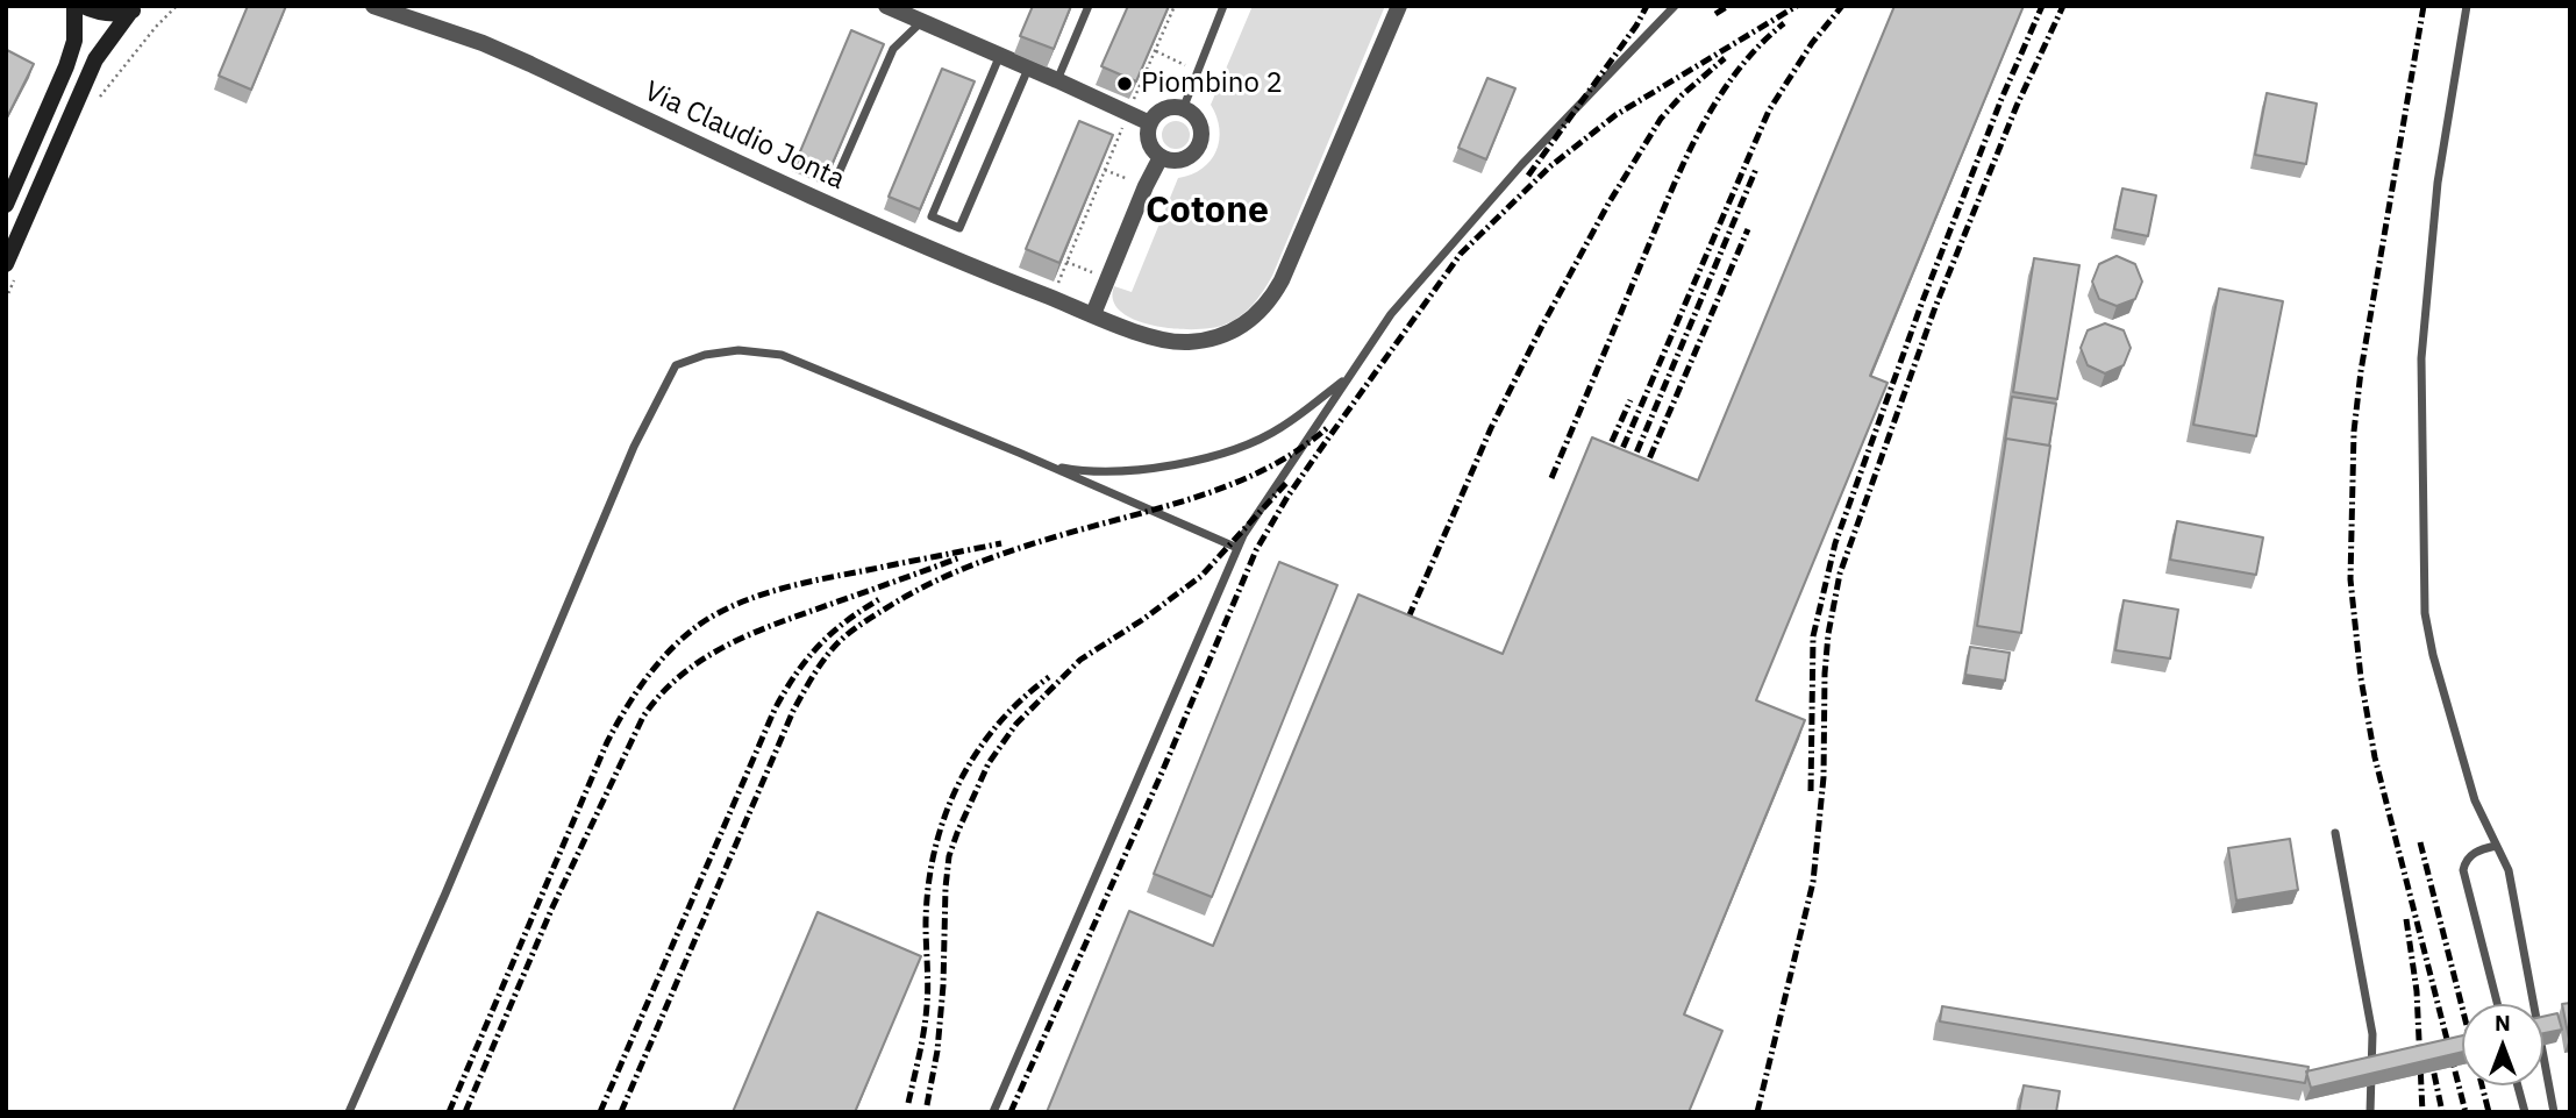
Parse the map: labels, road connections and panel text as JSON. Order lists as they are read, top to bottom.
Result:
{
  "streets": {
    "street": ["Via Claudio Jonta"]
  },
  "districts": ["Cotone"],
  "places": ["Piombino 2"],
  "north": "top"
}
